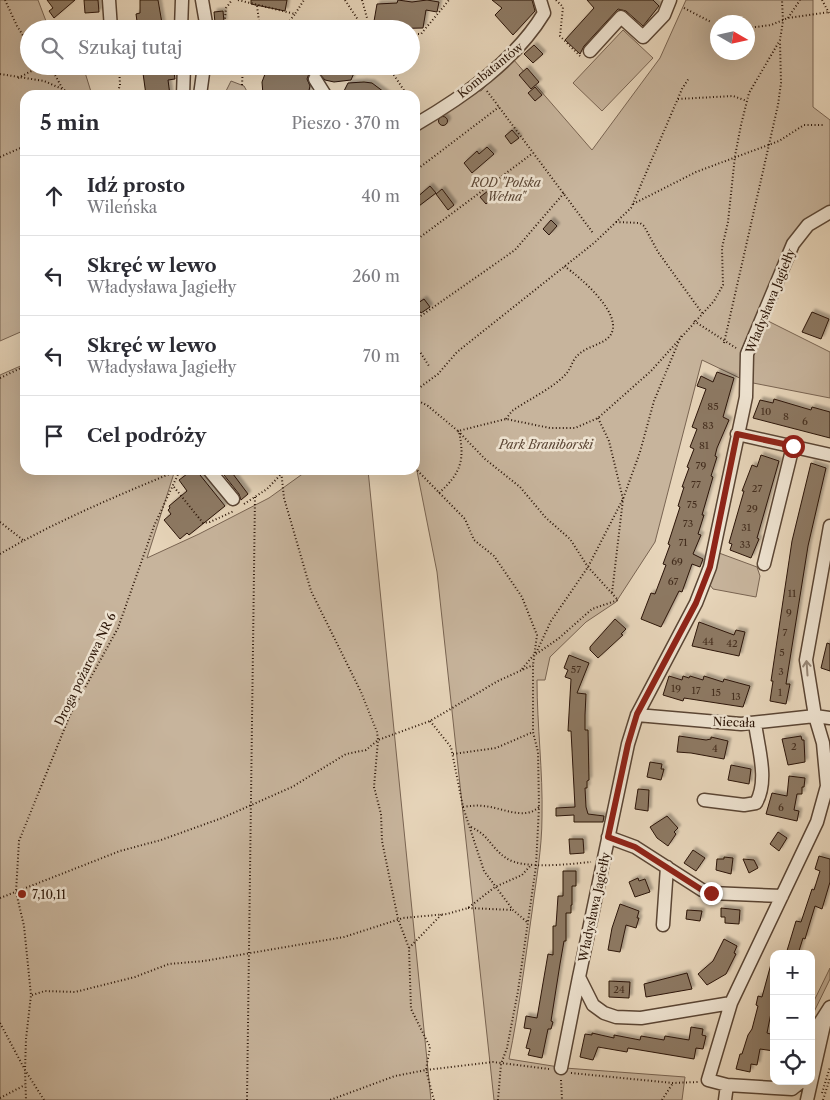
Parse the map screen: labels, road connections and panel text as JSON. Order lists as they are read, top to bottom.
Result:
{
  "streets": {
    "street": ["Kombatantów", "Władysława Jagiełły", "Niecała"],
    "path": ["Droga pożarowa NR 6"]
  },
  "crossings": [
    ["Władysława Jagiełły", "Niecała"]
  ],
  "parks": ["ROD \"Polska Wełna\"", "Park Braniborski"],
  "places": ["7,10,11"],
  "house_numbers": [
    "85",
    "10",
    "8",
    "6",
    "83",
    "81",
    "79",
    "77",
    "27",
    "75",
    "29",
    "73",
    "31",
    "71",
    "33",
    "69",
    "67",
    "11",
    "9",
    "7",
    "44",
    "42",
    "5",
    "57",
    "3",
    "19",
    "17",
    "15",
    "1",
    "13",
    "2",
    "4",
    "6",
    "24"
  ],
  "north": "right",
  "page": {
    "search": "Szukaj tutaj",
    "heading": ["5 min", "Pieszo · 370 m"],
    "list": [
      ["Idź prosto", "Wileńska", "40 m"],
      ["Skręć w lewo", "Władysława Jagiełły", "260 m"],
      ["Skręć w lewo", "Władysława Jagiełły", "70 m"],
      "Cel podróży"
    ],
    "map_buttons": ["+", "−"]
  }
}
